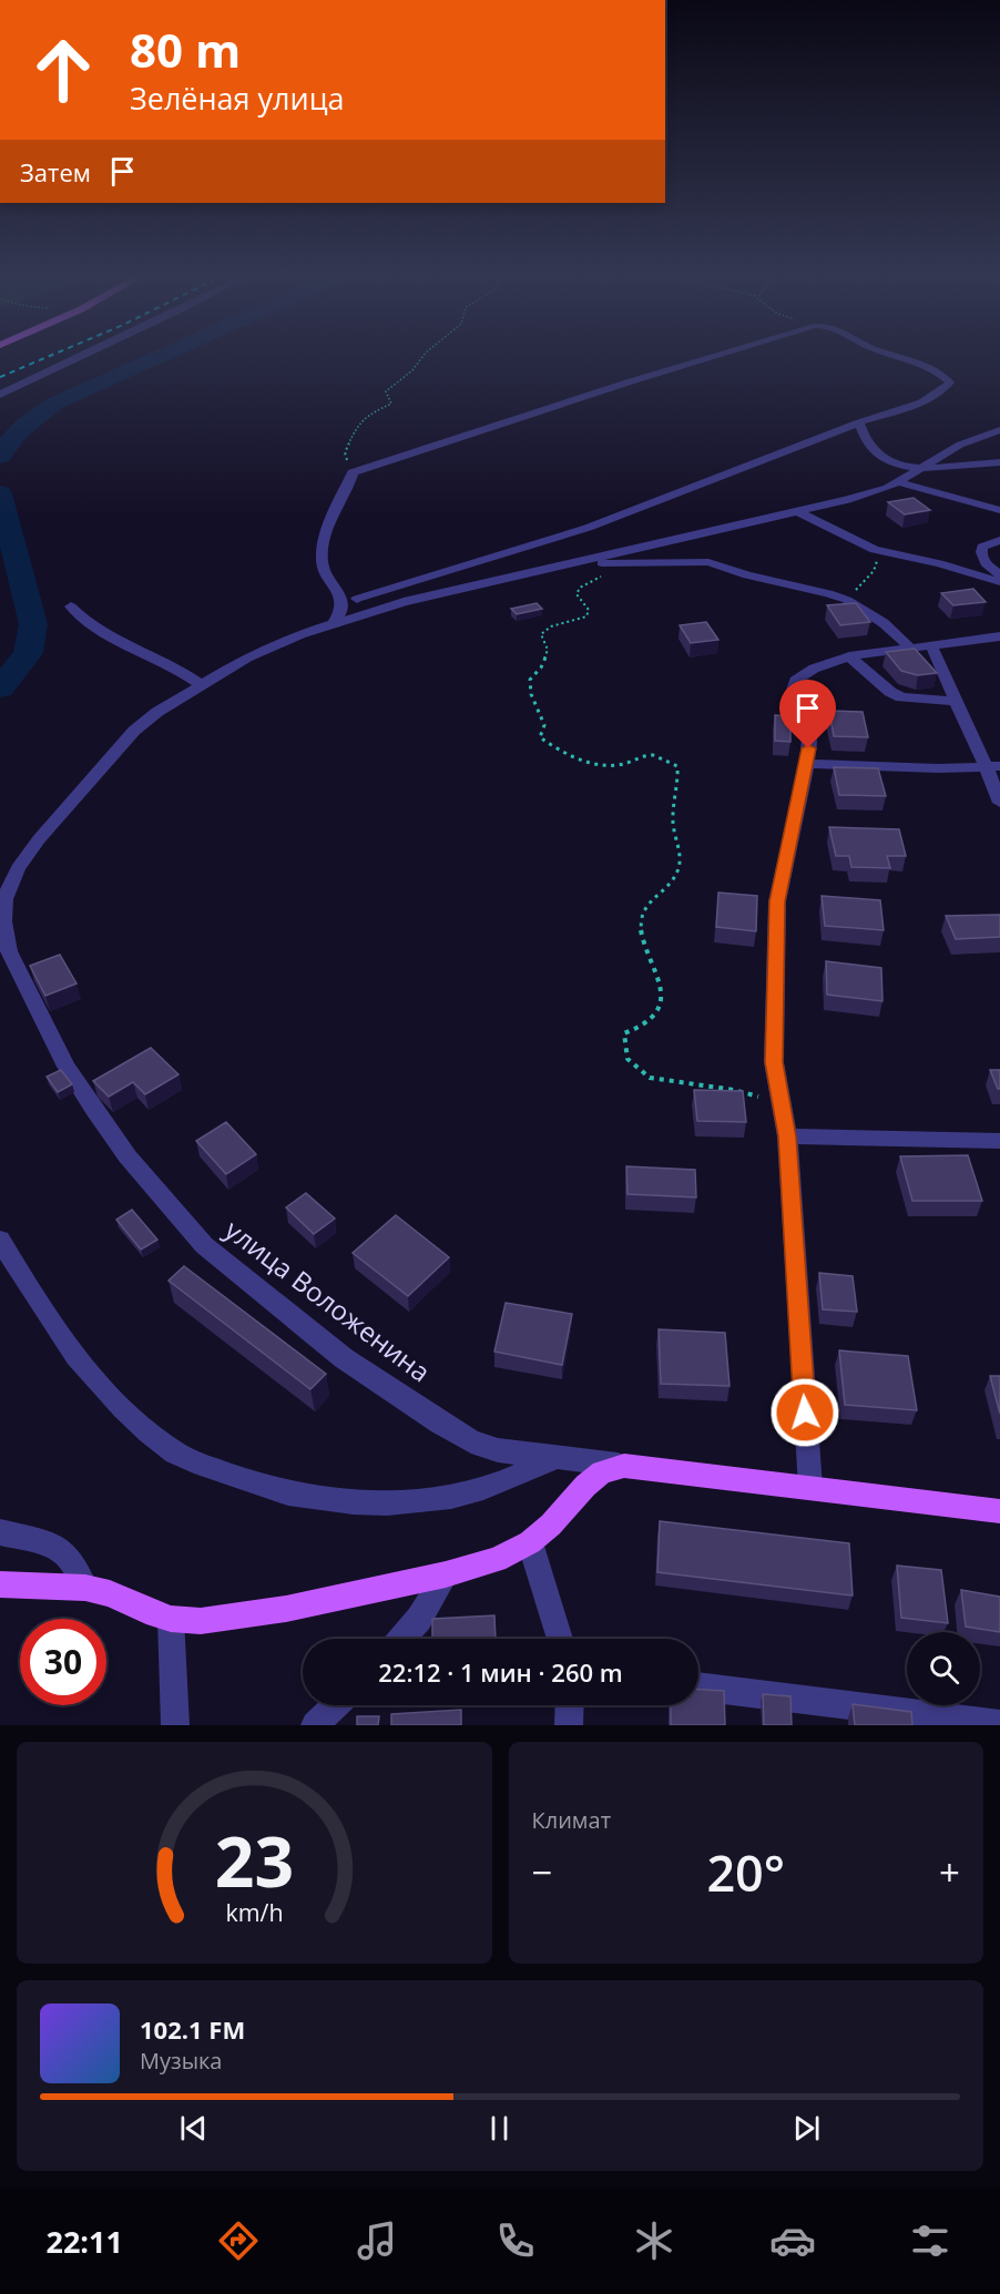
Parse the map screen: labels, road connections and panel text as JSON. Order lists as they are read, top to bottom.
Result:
{
  "streets": {
    "main road": ["улица Воложенина"]
  },
  "page": {
    "turn": ["80 m", "Зелёная улица"],
    "then": "Затем",
    "limit": "30",
    "trip": "22:12 · 1 мин · 260 m",
    "tile": "Климат",
    "heat": ["−", "20°", "+"],
    "song": ["102.1 FM", "Музыка"],
    "tabs": "22:11",
    "gauge": ["23", "km/h"]
  }
}
